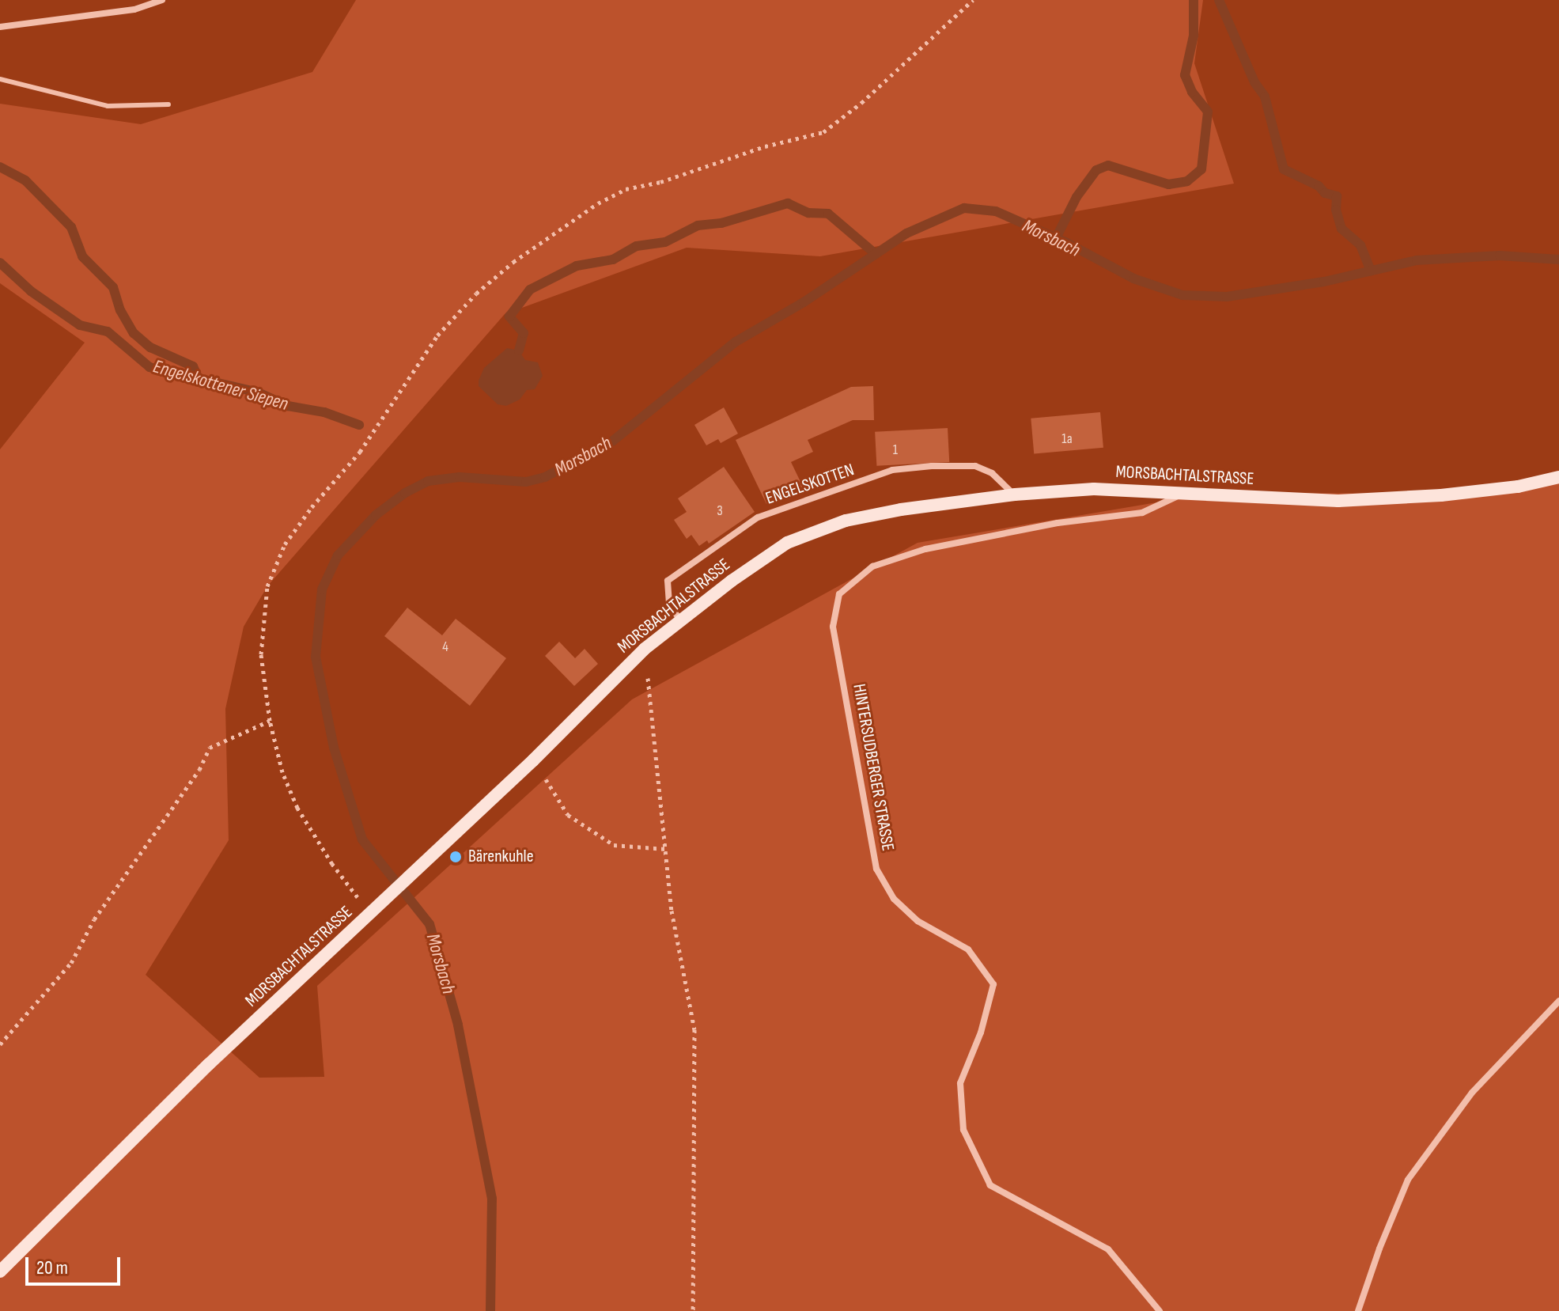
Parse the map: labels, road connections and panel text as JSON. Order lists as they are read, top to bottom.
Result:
{
  "streets": {
    "main road": ["MORSBACHTALSTRASSE"],
    "street": ["ENGELSKOTTEN", "HINTERSUDBERGER STRASSE"]
  },
  "crossings": [
    ["MORSBACHTALSTRASSE", "ENGELSKOTTEN"],
    ["MORSBACHTALSTRASSE", "HINTERSUDBERGER STRASSE"]
  ],
  "water": ["Morsbach", "Engelskottener Siepen"],
  "places": ["Bärenkuhle"],
  "house_numbers": [
    "1a",
    "1",
    "3",
    "4"
  ],
  "scale_bar": "20 m"
}
